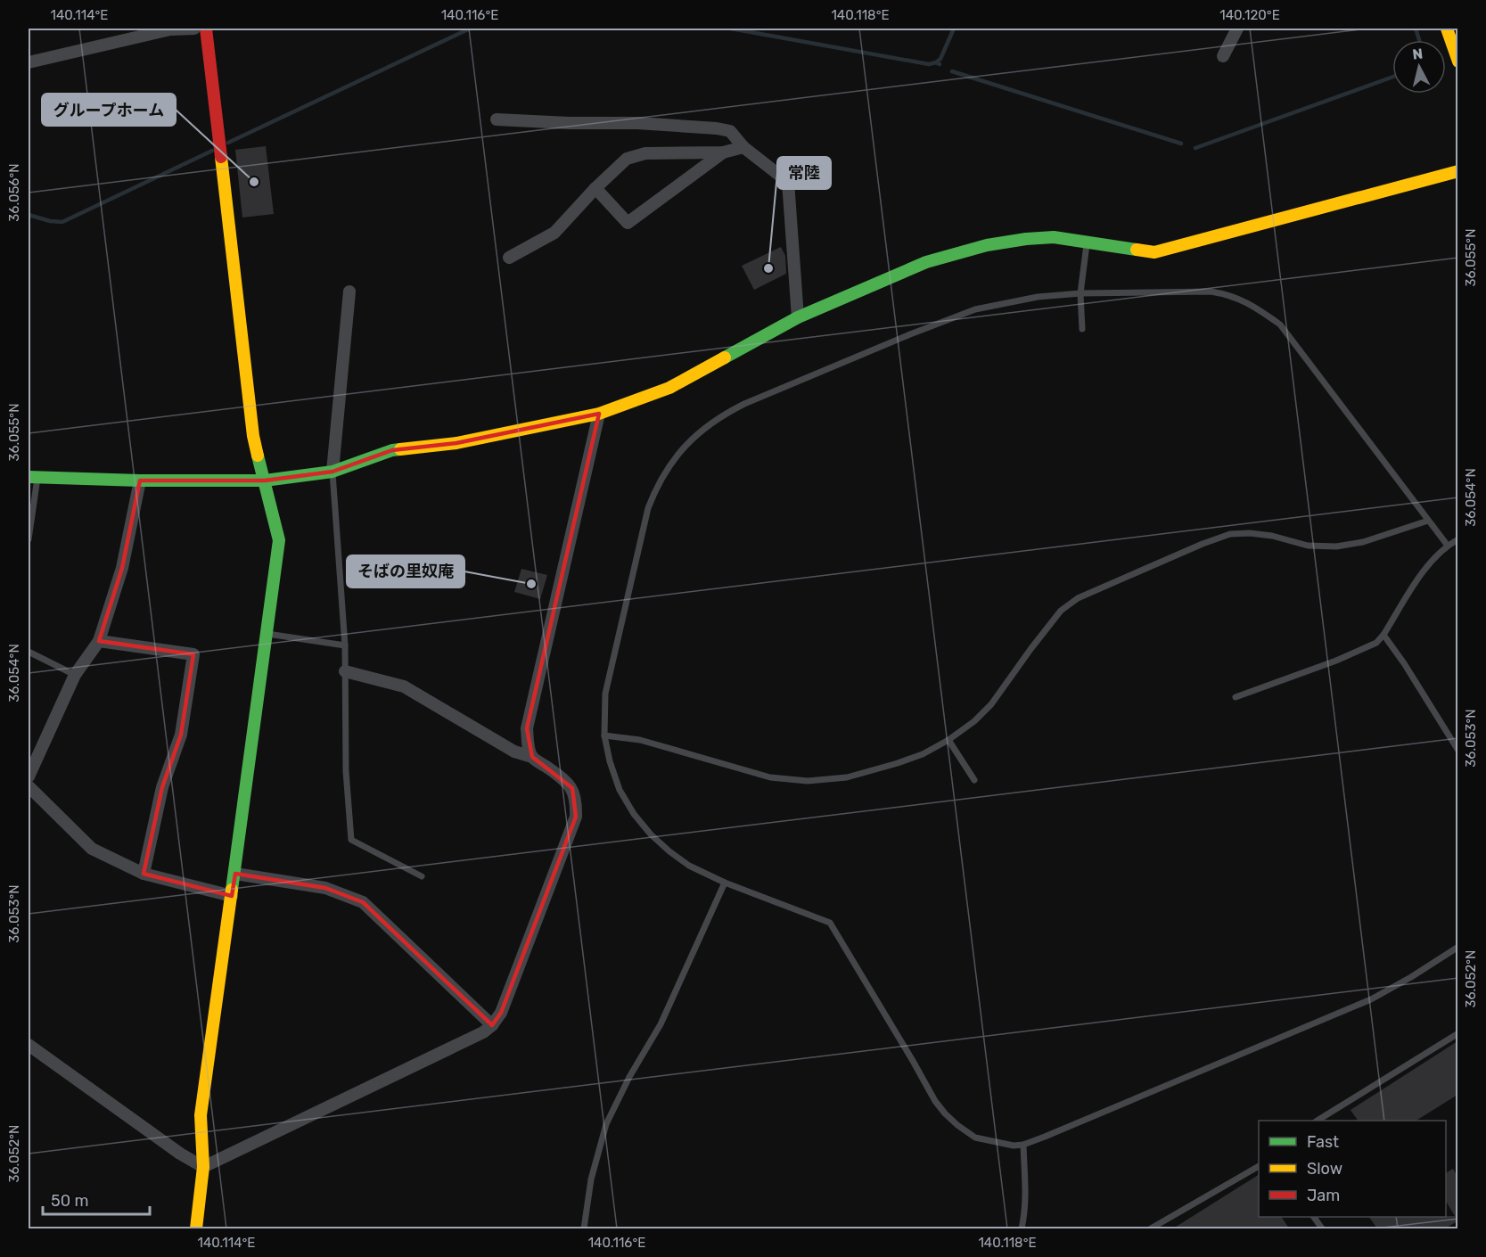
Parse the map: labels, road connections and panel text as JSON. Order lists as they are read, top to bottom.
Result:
{
  "places": ["グループホーム", "常陸", "そばの里奴庵"],
  "legend": ["Fast", "Slow", "Jam"],
  "scale_bar": "50 m",
  "north": "top",
  "coordinates": [
    "140.114°E",
    "140.116°E",
    "140.118°E",
    "140.120°E",
    "36.056°N",
    "36.055°N",
    "36.054°N",
    "36.053°N",
    "36.052°N"
  ]
}
